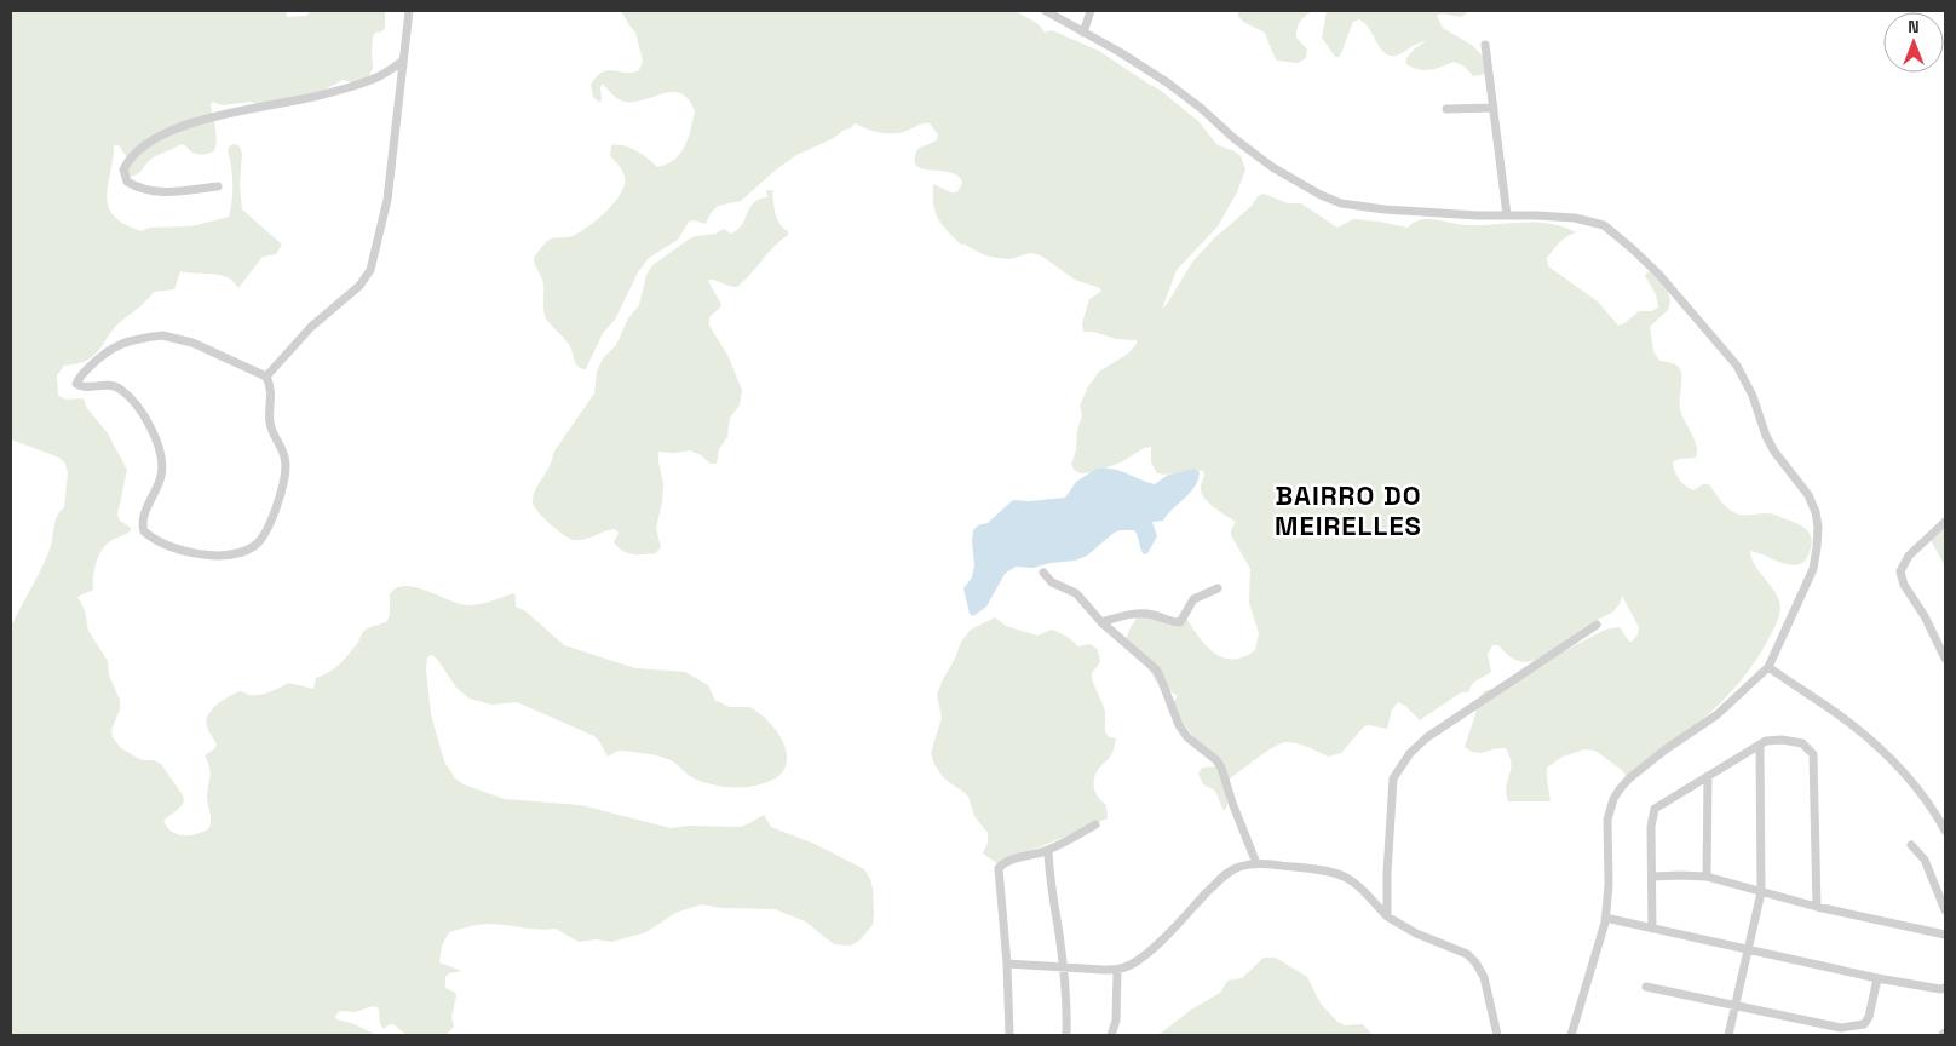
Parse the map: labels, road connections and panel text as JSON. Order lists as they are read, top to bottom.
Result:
{
  "districts": ["BAIRRO DO MEIRELLES"],
  "north": "top"
}
